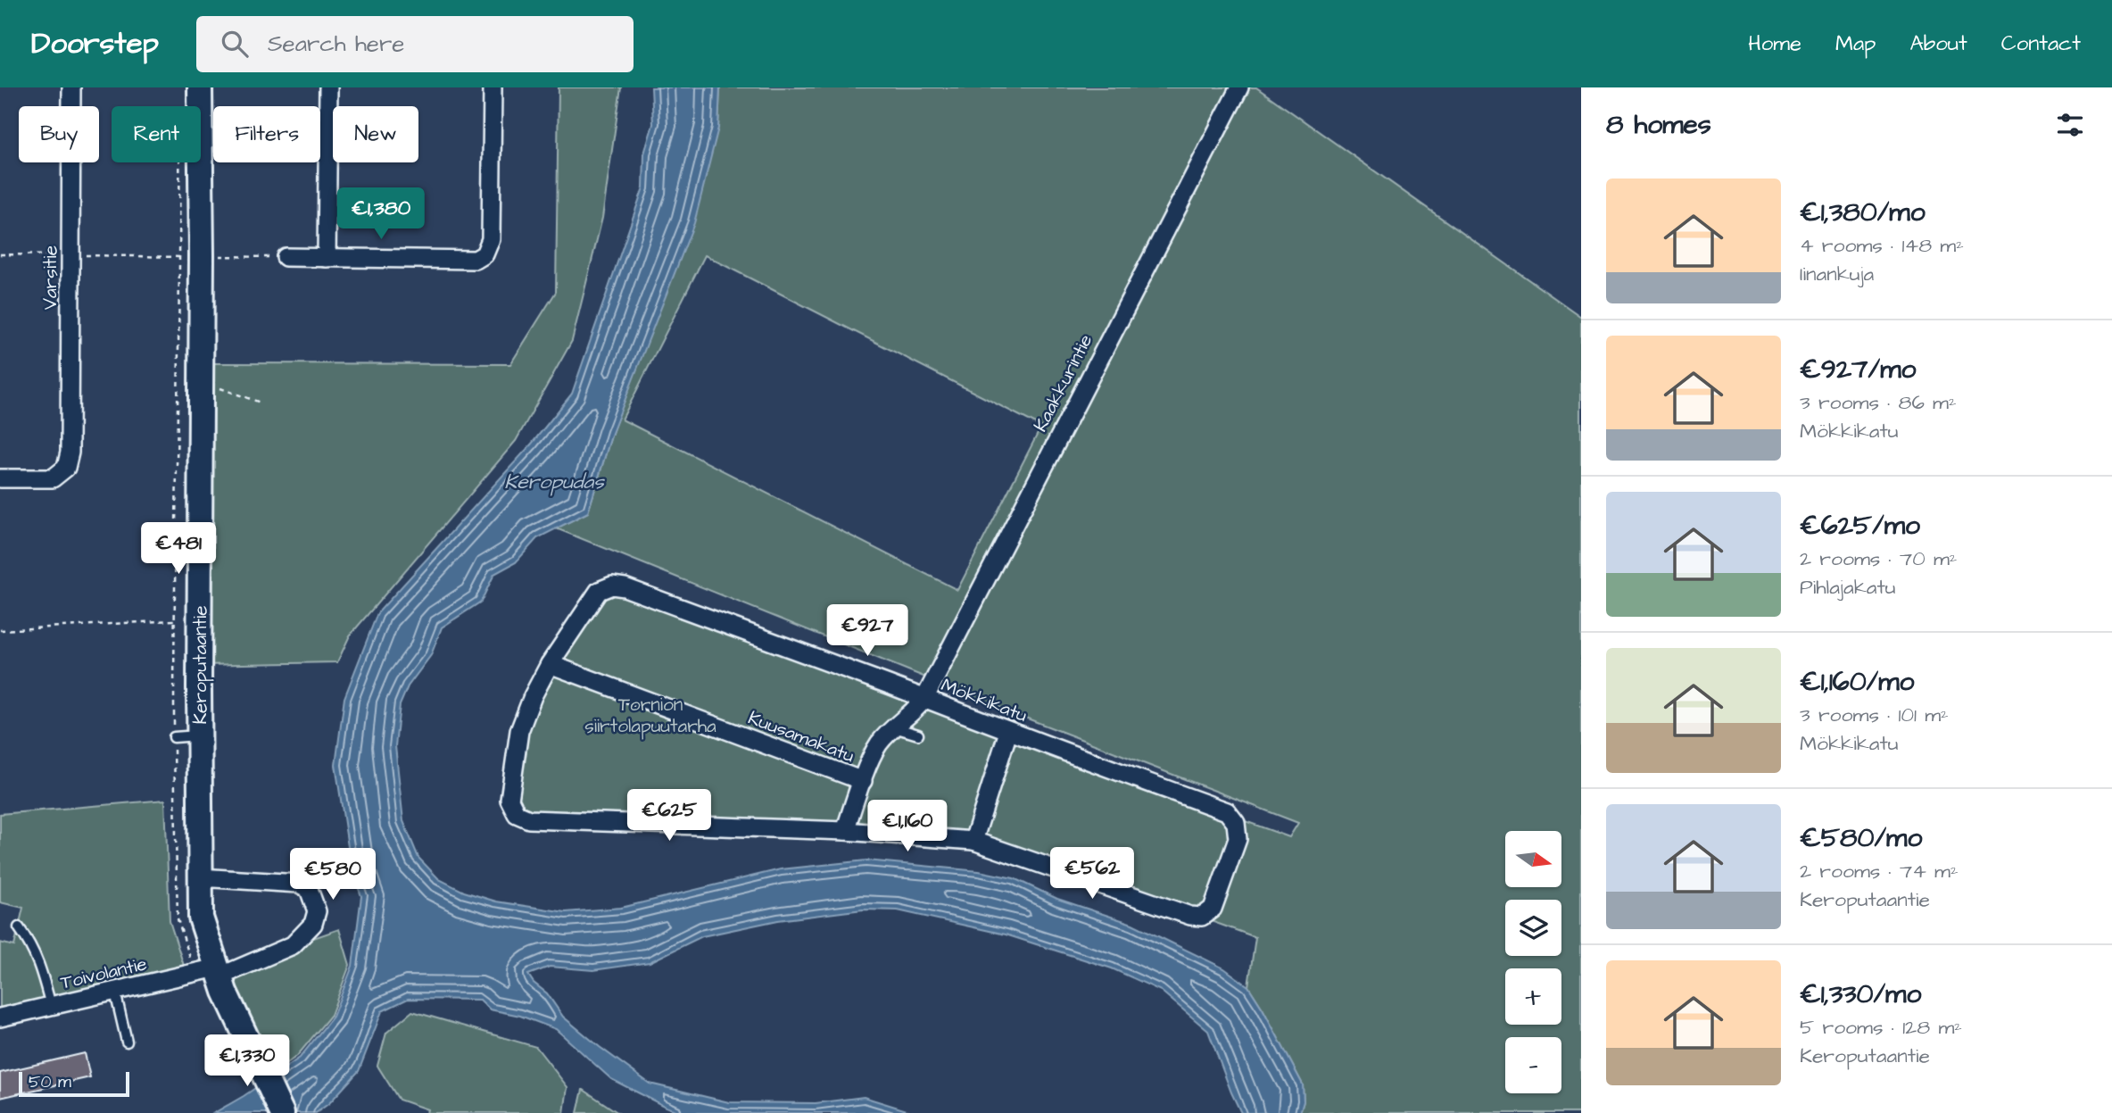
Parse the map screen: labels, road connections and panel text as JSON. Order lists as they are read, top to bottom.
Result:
{
  "streets": {
    "street": [
      "Varsitie",
      "Kaakkurintie",
      "Keroputaantie",
      "Mökkikatu",
      "Kuusamakatu",
      "Toivolantie"
    ]
  },
  "crossings": [
    ["Kaakkurintie", "Mökkikatu"],
    ["Kaakkurintie", "Kuusamakatu"],
    ["Keroputaantie", "Toivolantie"],
    ["Mökkikatu", "Kuusamakatu"]
  ],
  "water": ["Keropudas"],
  "parks": ["Tornion siirtolapuutarha"],
  "scale_bar": "50 m",
  "north": "right",
  "page": {
    "header": "Doorstep",
    "search": "Search here",
    "nav": [
      "Home",
      "Map",
      "About",
      "Contact"
    ],
    "heading": "8 homes",
    "chip": [
      "Buy",
      "Rent",
      "Filters",
      "New"
    ],
    "list": [
      {
        "name": "€1,380/mo",
        "note": "4 rooms · 148 m² · Iinankuja"
      },
      {
        "name": "€927/mo",
        "note": "3 rooms · 86 m² · Mökkikatu"
      },
      {
        "name": "€625/mo",
        "note": "2 rooms · 70 m² · Pihlajakatu"
      },
      {
        "name": "€1,160/mo",
        "note": "3 rooms · 101 m² · Mökkikatu"
      },
      {
        "name": "€580/mo",
        "note": "2 rooms · 74 m² · Keroputaantie"
      },
      {
        "name": "€1,330/mo",
        "note": "5 rooms · 128 m² · Keroputaantie"
      }
    ],
    "price": [
      "€1,380",
      "€481",
      "€927",
      "€625",
      "€1,160",
      "€562",
      "€580",
      "€1,330"
    ],
    "map_buttons": ["+", "−"],
    "scale": "50 m"
  }
}
